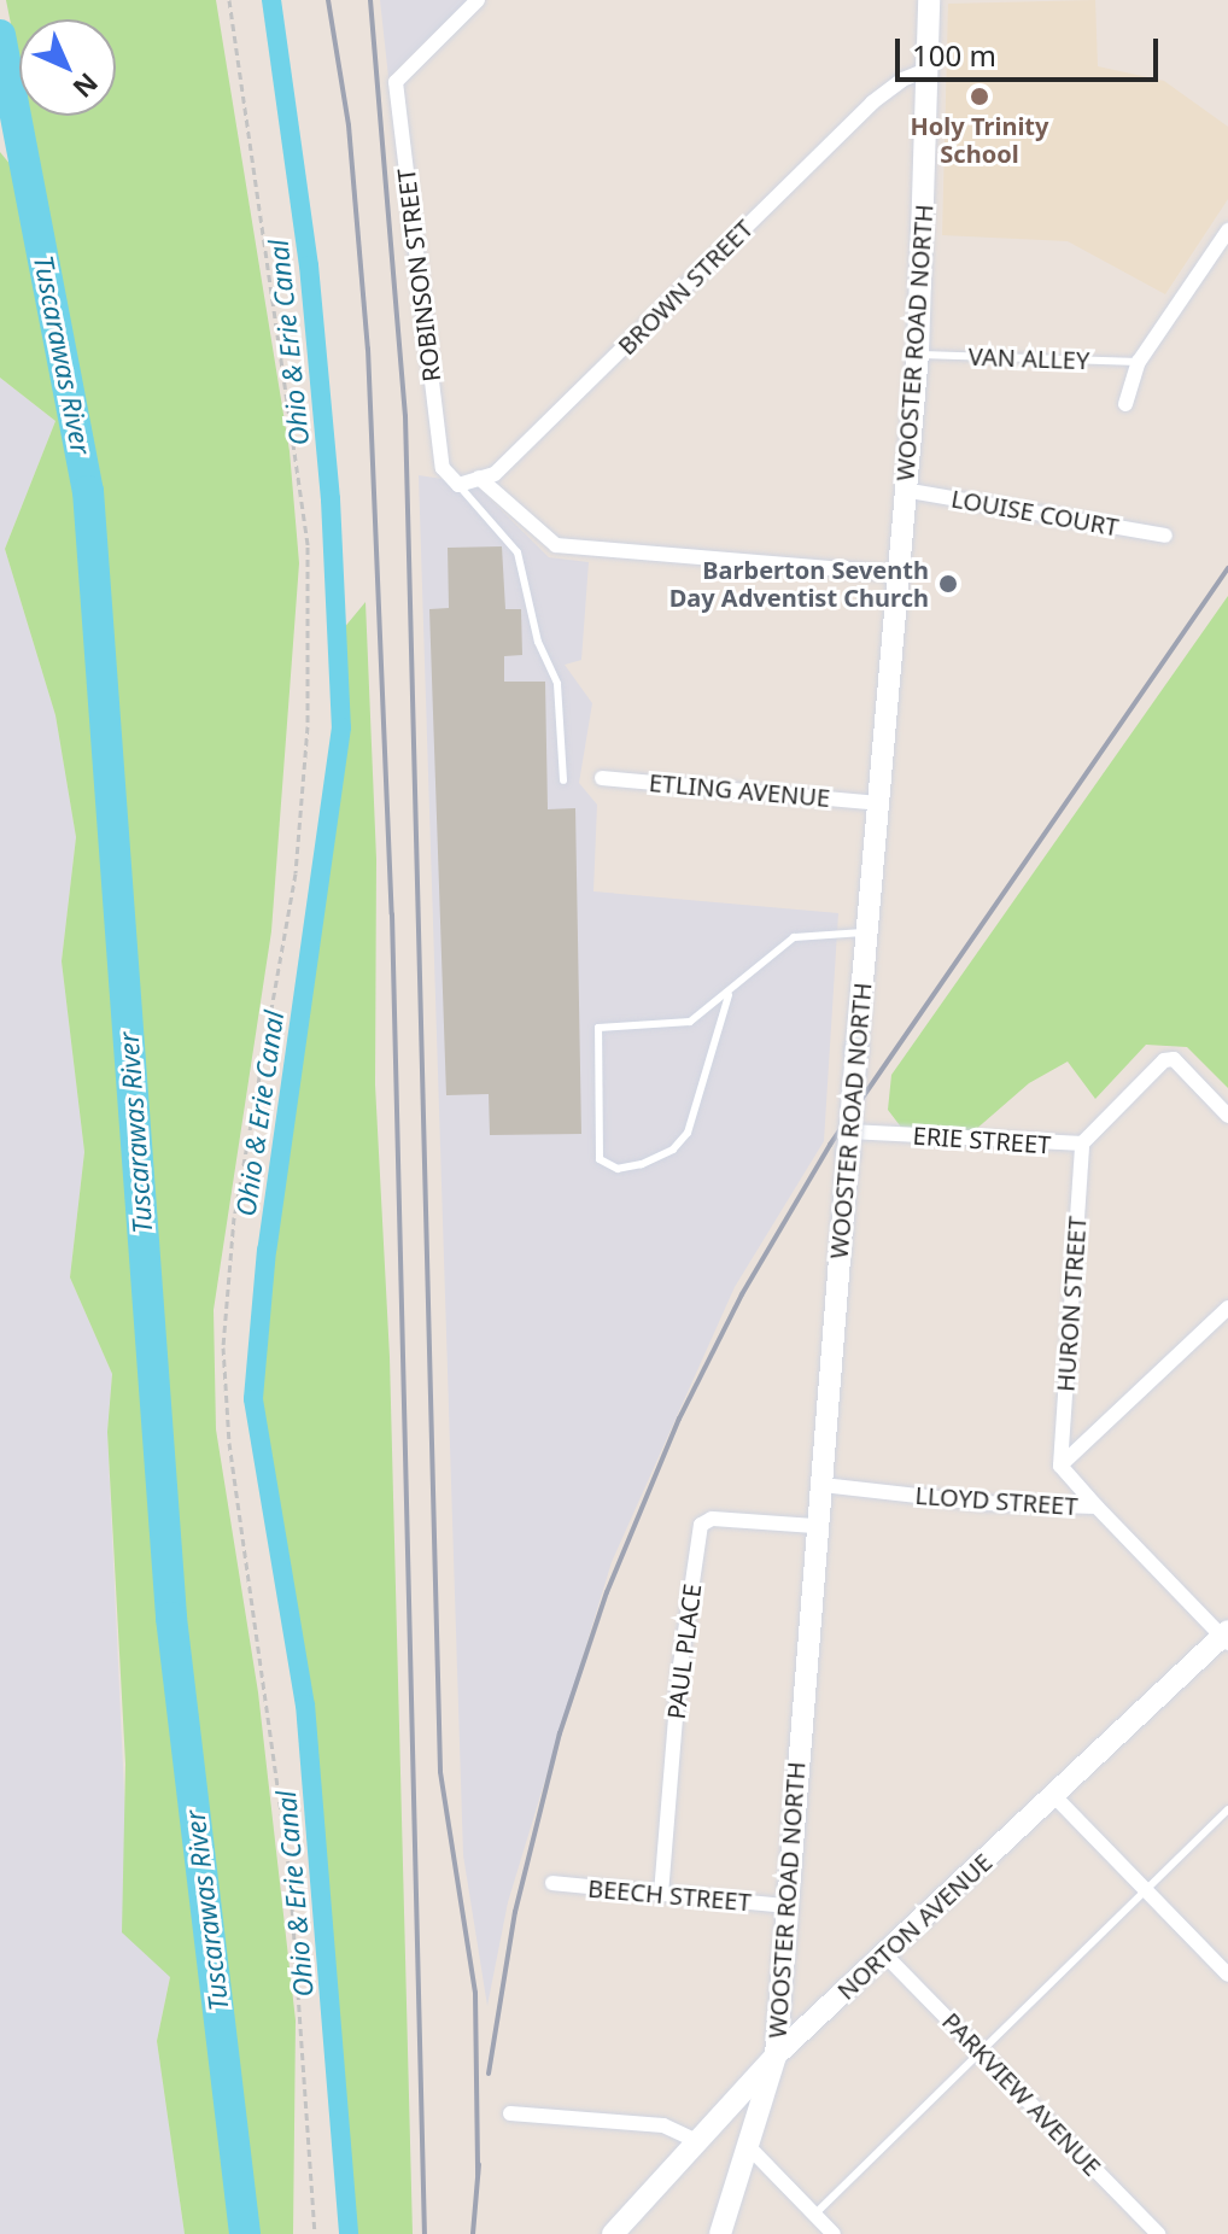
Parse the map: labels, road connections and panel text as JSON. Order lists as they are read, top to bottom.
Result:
{
  "streets": {
    "main road": ["WOOSTER ROAD NORTH", "NORTON AVENUE"],
    "street": [
      "ROBINSON STREET",
      "BROWN STREET",
      "LOUISE COURT",
      "ETLING AVENUE",
      "ERIE STREET",
      "HURON STREET",
      "LLOYD STREET",
      "PAUL PLACE",
      "BEECH STREET",
      "PARKVIEW AVENUE"
    ],
    "lane": ["VAN ALLEY"]
  },
  "crossings": [
    ["ROBINSON STREET", "BROWN STREET"],
    ["BROWN STREET", "WOOSTER ROAD NORTH"],
    ["WOOSTER ROAD NORTH", "VAN ALLEY"],
    ["WOOSTER ROAD NORTH", "LOUISE COURT"],
    ["WOOSTER ROAD NORTH", "ETLING AVENUE"],
    ["WOOSTER ROAD NORTH", "ERIE STREET"],
    ["WOOSTER ROAD NORTH", "LLOYD STREET"],
    ["WOOSTER ROAD NORTH", "PAUL PLACE"],
    ["WOOSTER ROAD NORTH", "BEECH STREET"],
    ["WOOSTER ROAD NORTH", "NORTON AVENUE"],
    ["ERIE STREET", "HURON STREET"],
    ["LLOYD STREET", "NORTON AVENUE"],
    ["PAUL PLACE", "BEECH STREET"],
    ["NORTON AVENUE", "PARKVIEW AVENUE"]
  ],
  "water": ["Ohio & Erie Canal", "Tuscarawas River"],
  "places": ["Holy Trinity School", "Barberton Seventh Day Adventist Church"],
  "scale_bar": "100 m",
  "north": "bottom right"
}
